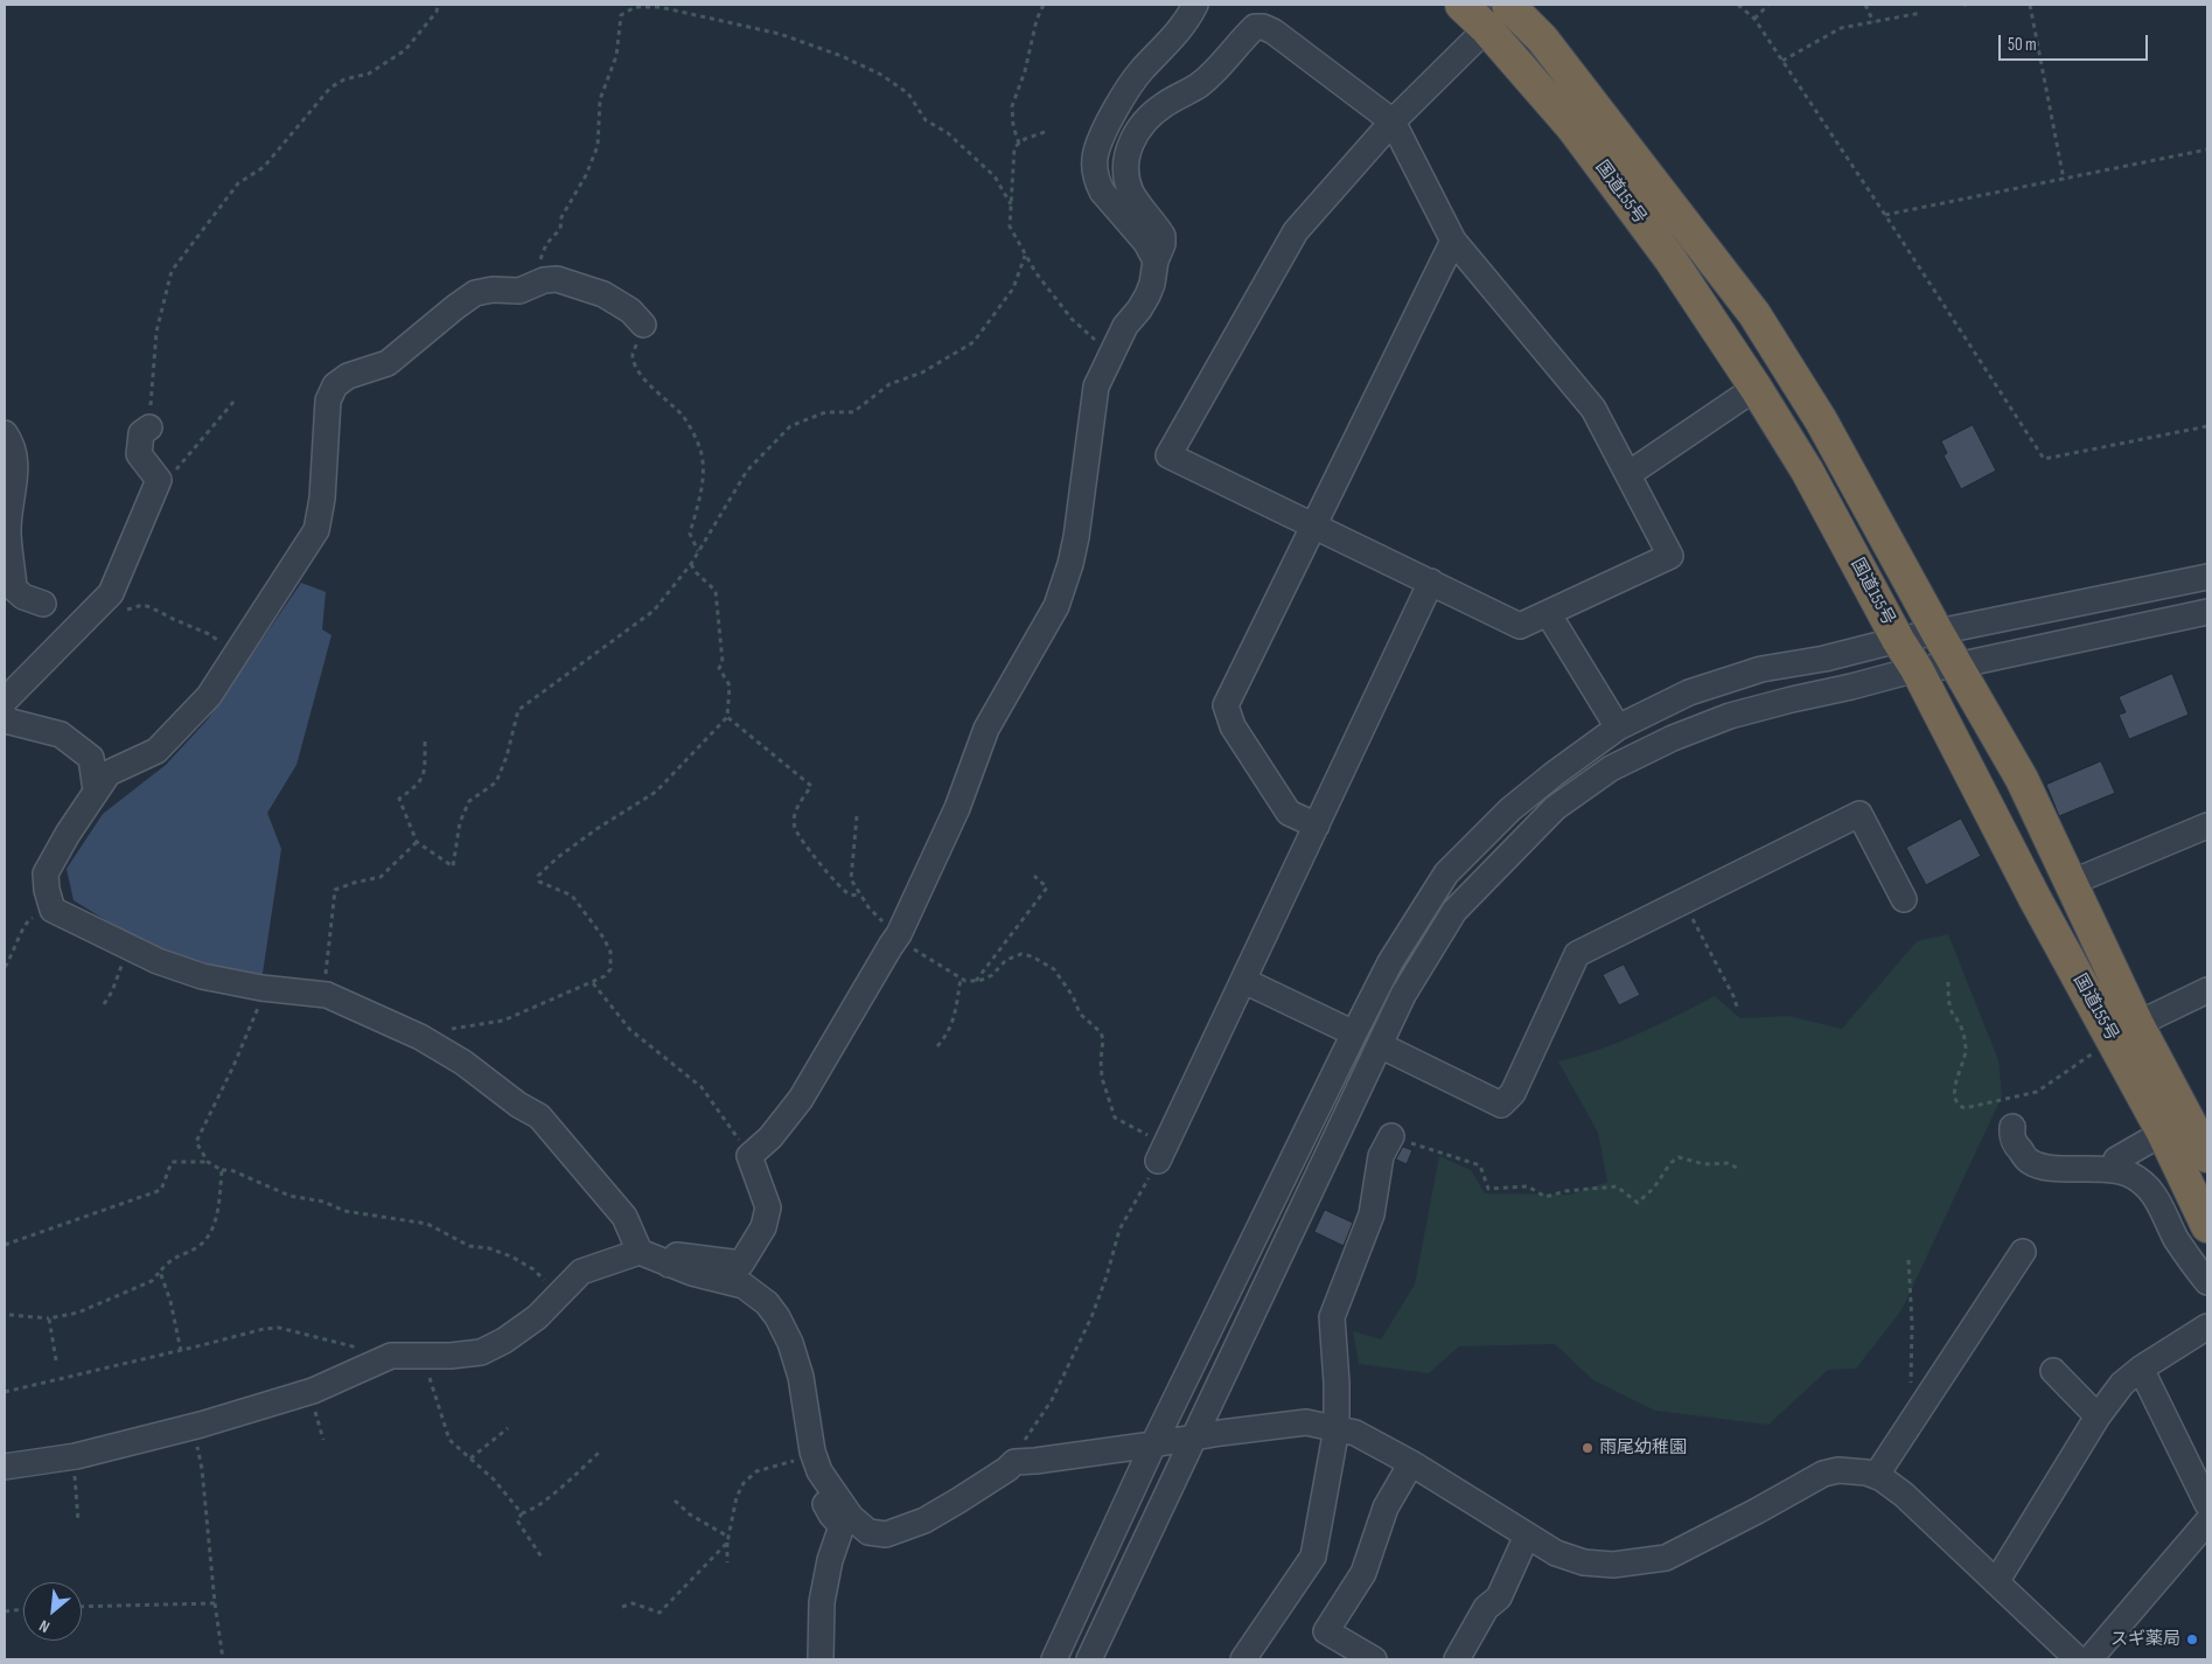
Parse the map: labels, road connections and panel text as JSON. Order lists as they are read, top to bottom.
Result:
{
  "streets": {
    "highway": ["国道155号"]
  },
  "places": ["雨尾幼稚園", "スギ薬局"],
  "scale_bar": "50 m",
  "north": "bottom left"
}
